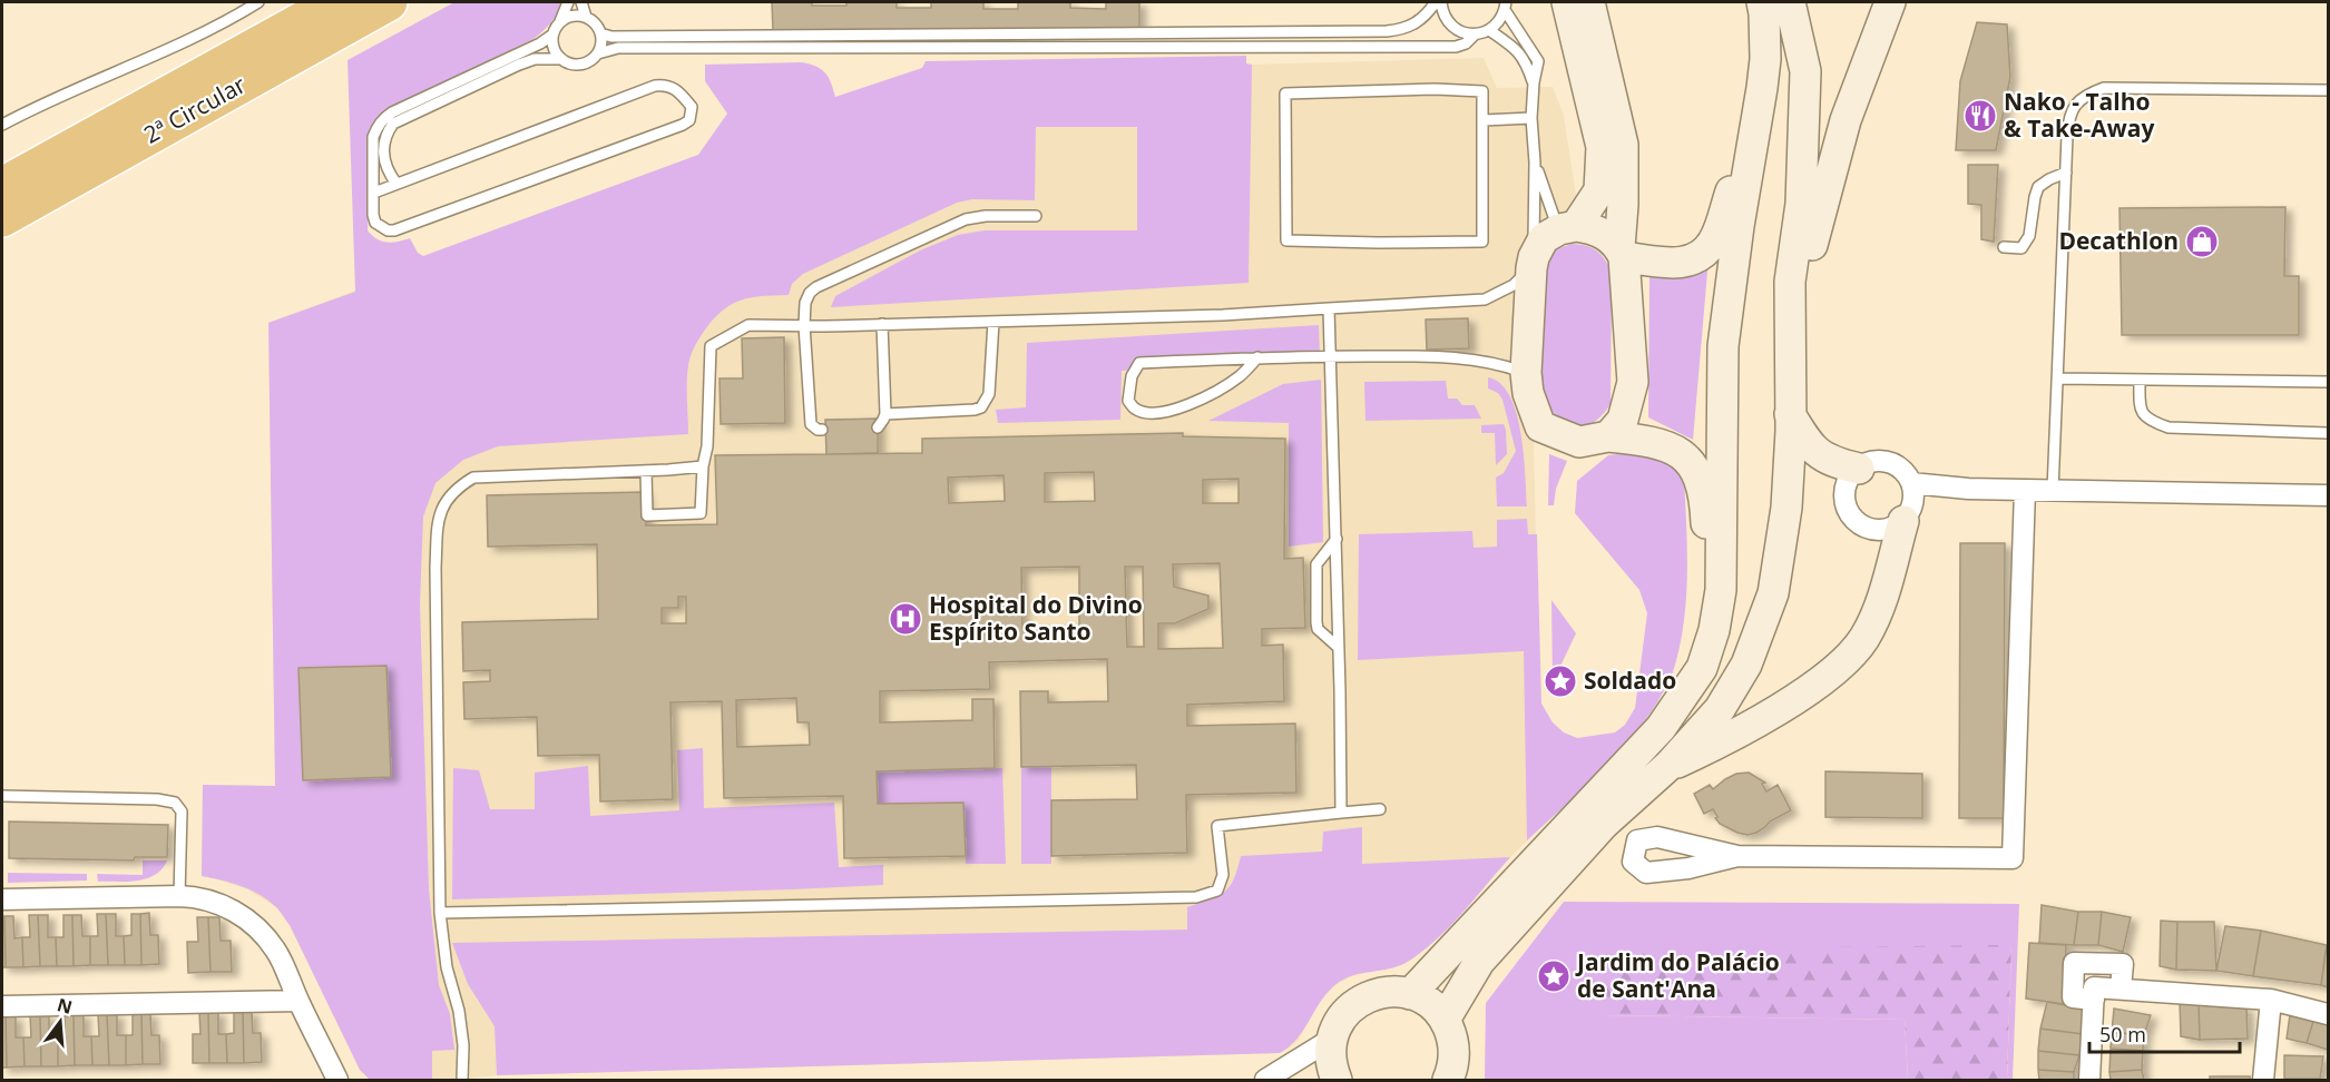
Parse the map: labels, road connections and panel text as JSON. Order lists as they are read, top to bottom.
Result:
{
  "streets": {
    "highway": ["2ª Circular"]
  },
  "places": {
    "restaurant": ["Nako - Talho & Take-Away"],
    "shop": ["Decathlon"],
    "hospital": ["Hospital do Divino Espírito Santo"],
    "place": ["Soldado", "Jardim do Palácio de Sant'Ana"]
  },
  "scale_bar": "50 m",
  "north": "top"
}
